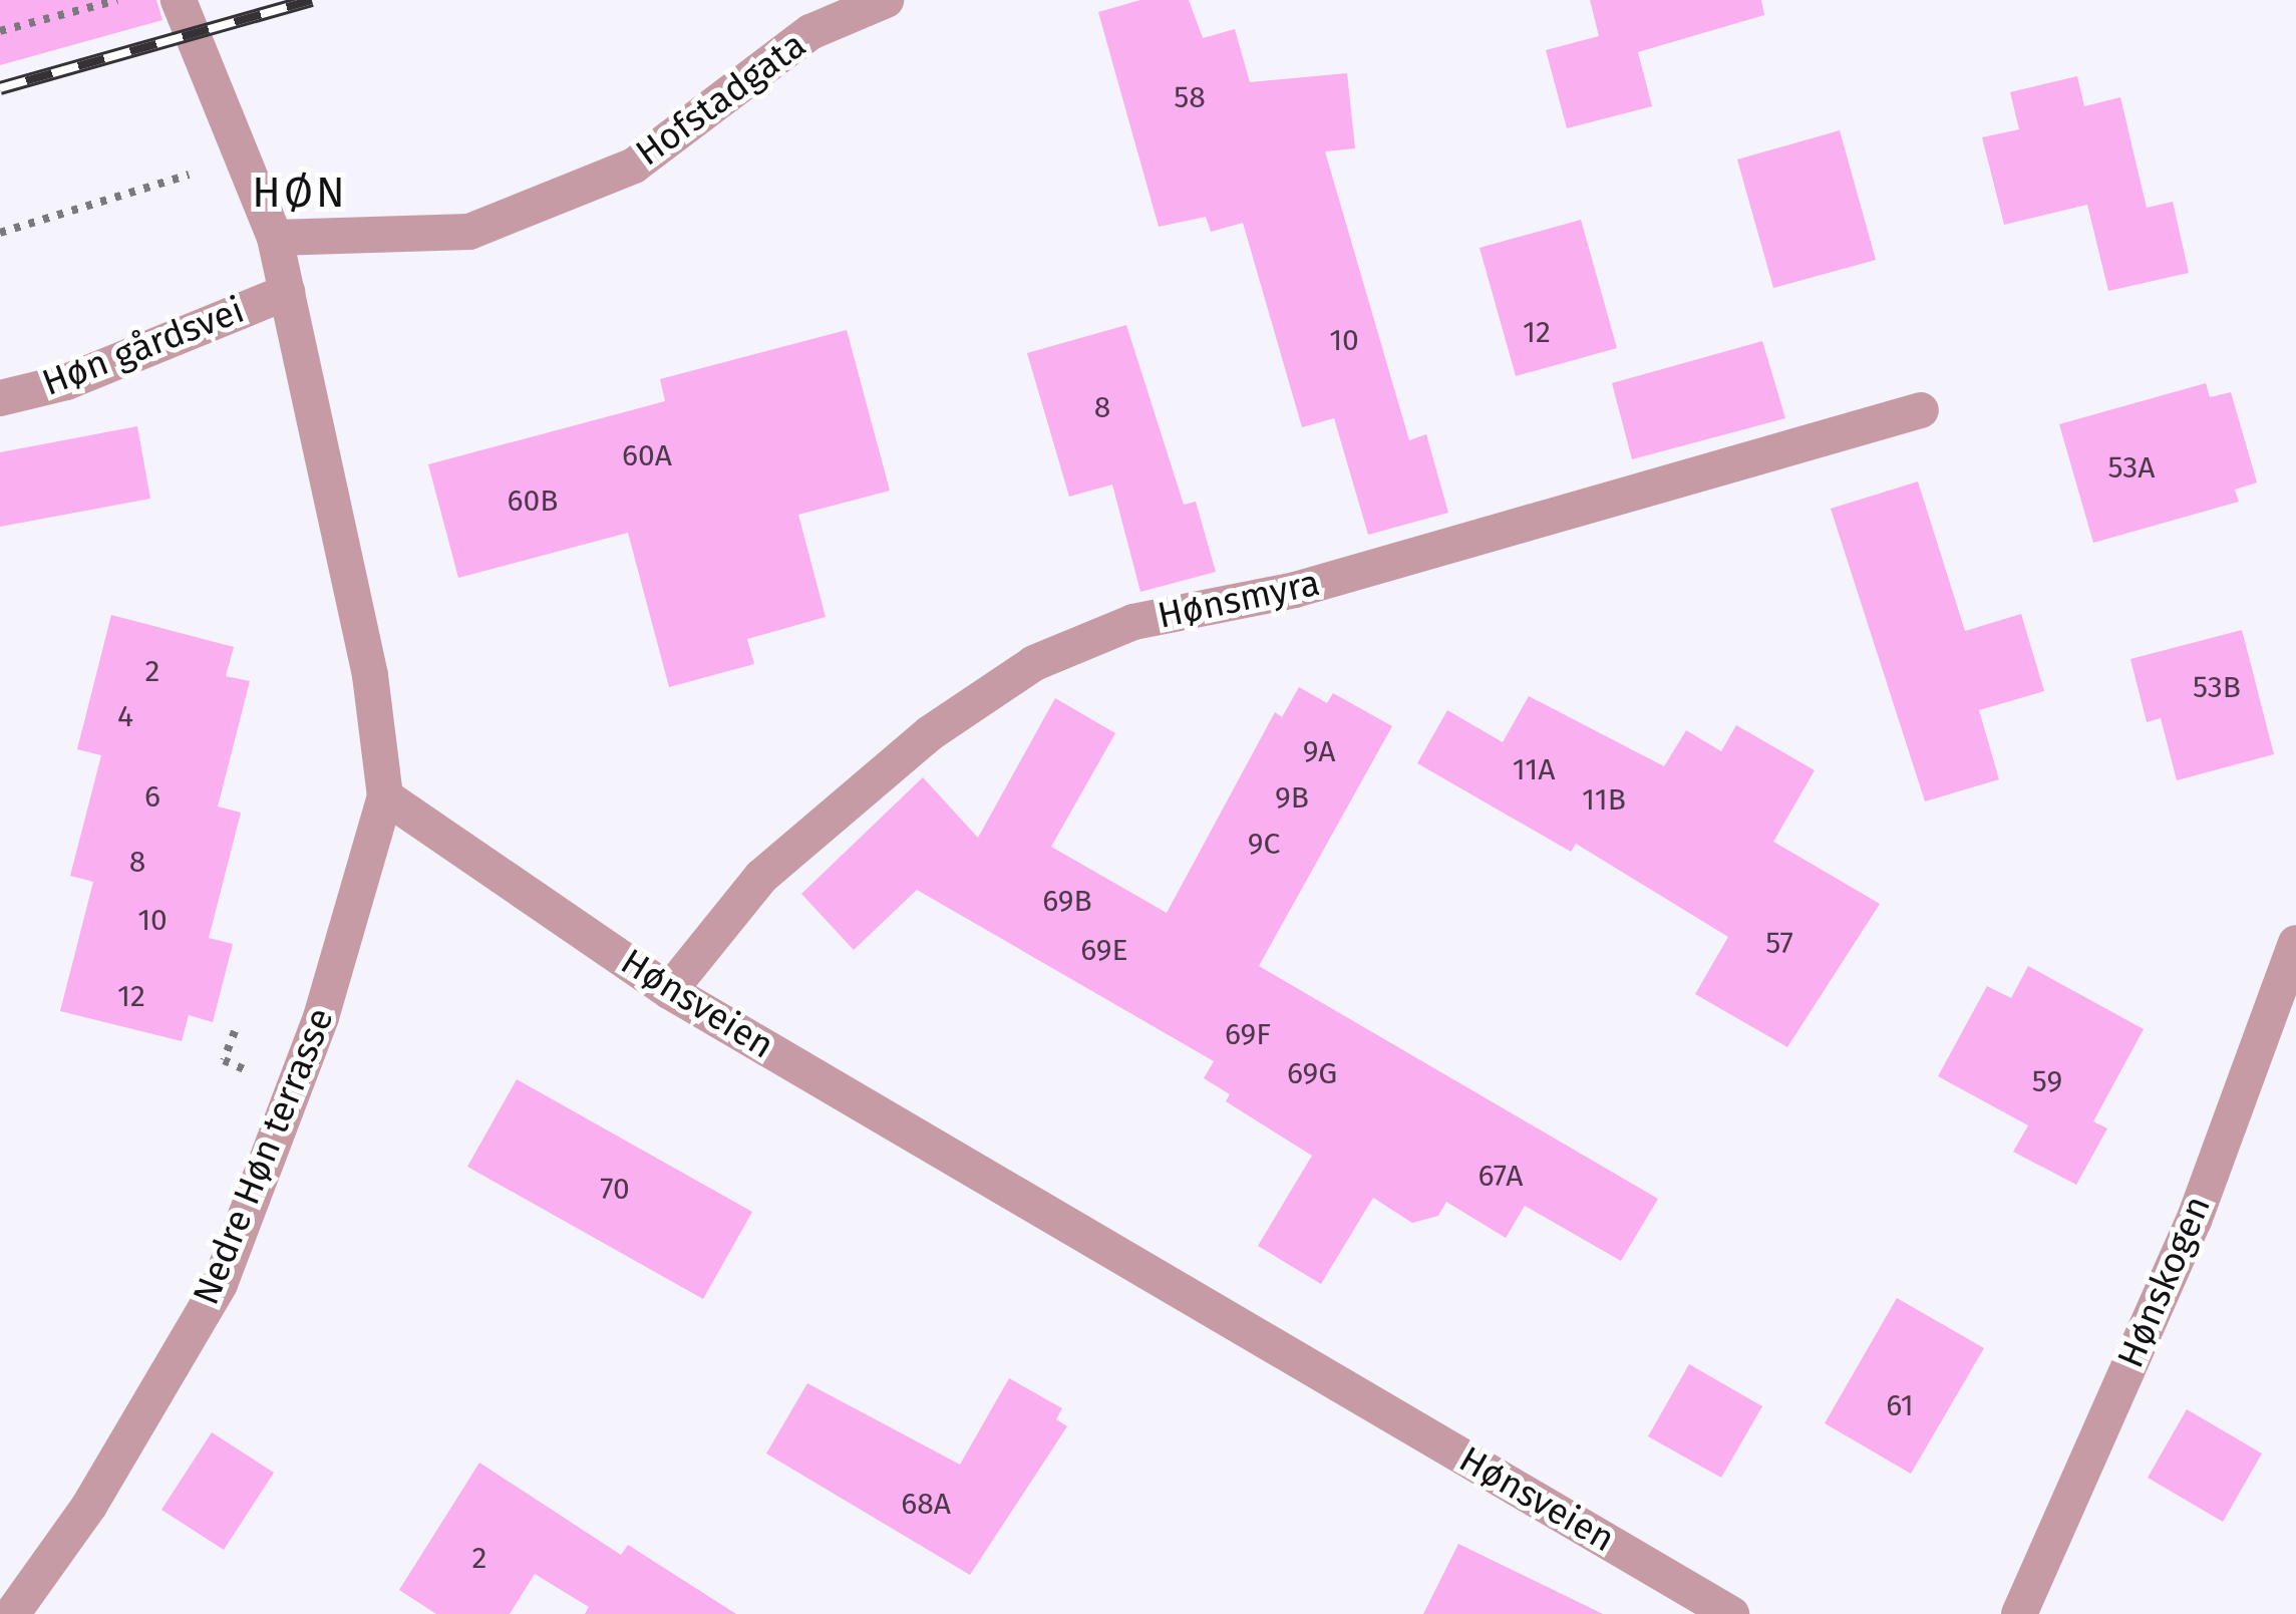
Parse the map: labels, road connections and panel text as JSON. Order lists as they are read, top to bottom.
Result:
{
  "streets": {
    "street": [
      "Hofstadgata",
      "Høn gårdsvei",
      "Hønsmyra",
      "Hønsveien",
      "Nedre Høn terrasse",
      "Hønskogen"
    ]
  },
  "crossings": [
    ["Hønsmyra", "Hønsveien"],
    ["Hønsveien", "Nedre Høn terrasse"]
  ],
  "districts": ["HØN"],
  "house_numbers": [
    "58",
    "12",
    "10",
    "8",
    "60A",
    "53A",
    "60B",
    "2",
    "53B",
    "4",
    "9A",
    "11A",
    "6",
    "9B",
    "11B",
    "9C",
    "8",
    "69B",
    "10",
    "57",
    "69E",
    "12",
    "69F",
    "69G",
    "59",
    "67A",
    "70",
    "61",
    "68A",
    "2"
  ]
}
